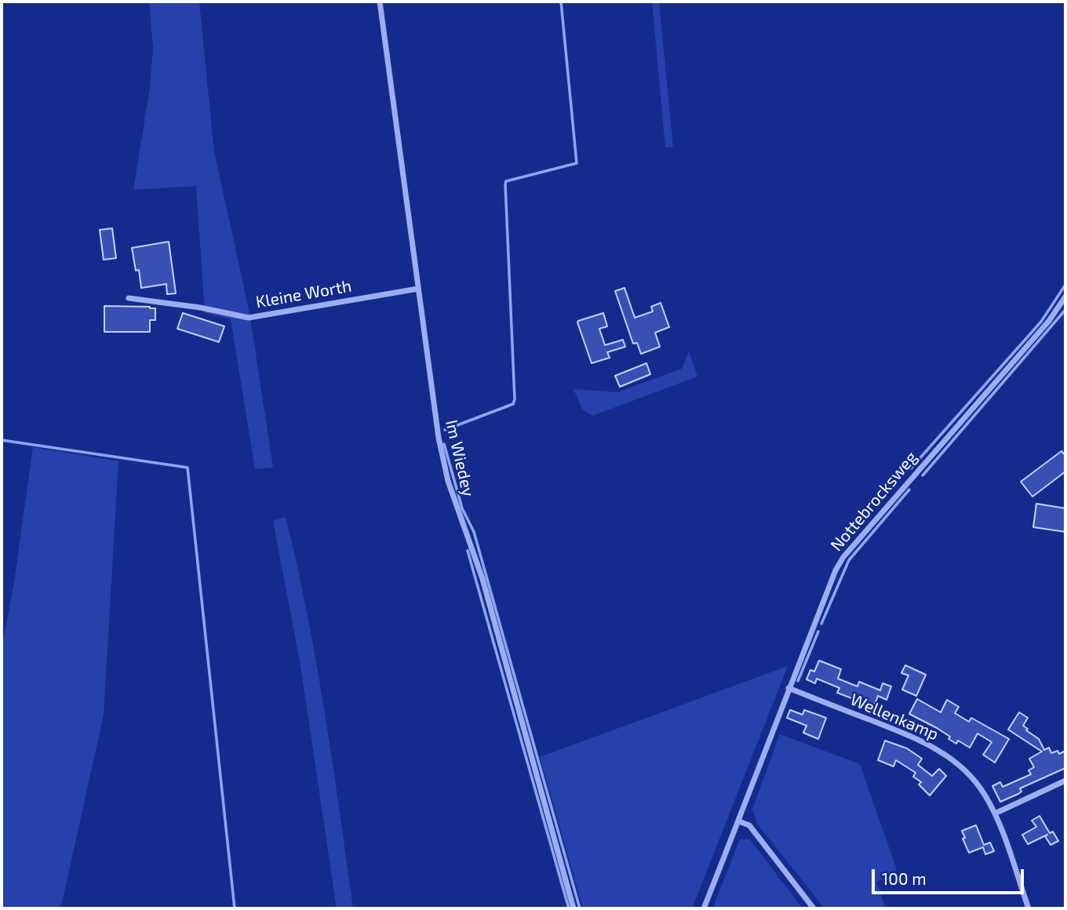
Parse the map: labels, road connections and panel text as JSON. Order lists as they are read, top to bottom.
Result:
{
  "streets": {
    "street": [
      "Kleine Worth",
      "Im Wiedey",
      "Nottebrocksweg",
      "Wellenkamp"
    ]
  },
  "crossings": [
    ["Kleine Worth", "Im Wiedey"],
    ["Nottebrocksweg", "Wellenkamp"]
  ],
  "scale_bar": "100 m"
}
